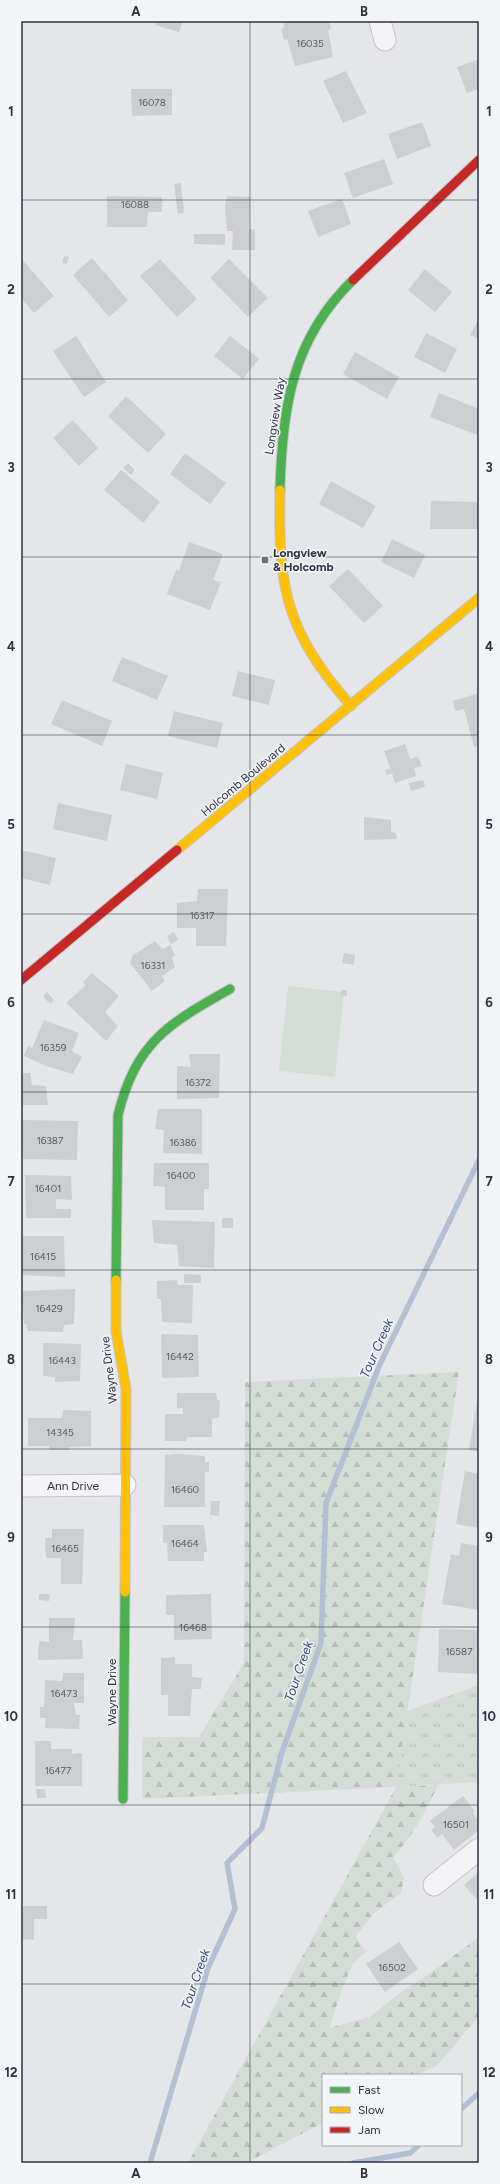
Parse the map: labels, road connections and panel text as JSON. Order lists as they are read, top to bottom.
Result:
{
  "streets": {
    "street": [
      "Longview Way",
      "Holcomb Boulevard",
      "Wayne Drive",
      "Ann Drive"
    ]
  },
  "crossings": [
    ["Longview Way", "Holcomb Boulevard"],
    ["Wayne Drive", "Ann Drive"]
  ],
  "water": ["Tour Creek"],
  "places": {
    "transit": ["Longview & Holcomb"]
  },
  "house_numbers": [
    "16035",
    "16078",
    "16088",
    "16317",
    "16331",
    "16359",
    "16372",
    "16387",
    "16386",
    "16400",
    "16401",
    "16415",
    "16429",
    "16442",
    "16443",
    "14345",
    "16460",
    "16464",
    "16465",
    "16468",
    "16587",
    "16473",
    "16477",
    "16501",
    "16502"
  ],
  "legend": ["Fast", "Slow", "Jam"],
  "grid": {
    "columns": ["A", "B"],
    "rows": [
      "1",
      "2",
      "3",
      "4",
      "5",
      "6",
      "7",
      "8",
      "9",
      "10",
      "11",
      "12"
    ]
  }
}
